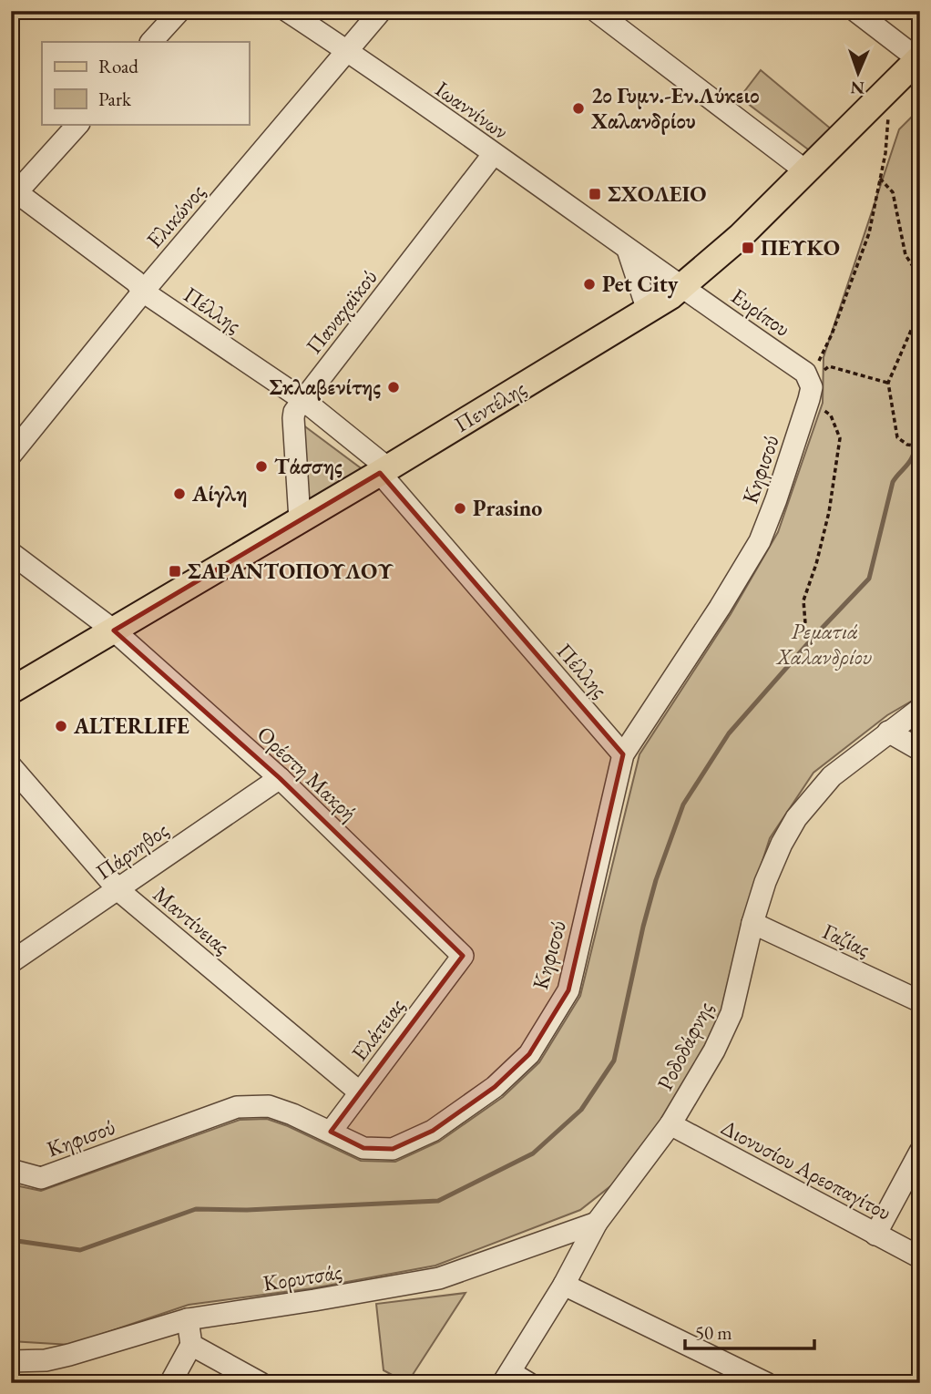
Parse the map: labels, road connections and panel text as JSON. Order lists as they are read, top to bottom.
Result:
{
  "streets": {
    "main road": ["Πεντέλης"],
    "street": [
      "Ιωαννίνων",
      "Ελικώνος",
      "Πέλλης",
      "Παναχαϊκού",
      "Ευρίπου",
      "Κηφισού",
      "Ορέστη Μακρή",
      "Πάρνηθος",
      "Μαντίνειας",
      "Γαζίας",
      "Ελάτειας",
      "Ροδοδάφνης",
      "Διονυσίου Αρεοπαγίτου",
      "Κορυτσάς"
    ]
  },
  "crossings": [
    ["Ιωαννίνων", "Ελικώνος"],
    ["Ιωαννίνων", "Παναχαϊκού"],
    ["Ιωαννίνων", "Ευρίπου"],
    ["Ιωαννίνων", "Πεντέλης"],
    ["Ελικώνος", "Πέλλης"],
    ["Πέλλης", "Παναχαϊκού"],
    ["Πέλλης", "Πεντέλης"],
    ["Πέλλης", "Κηφισού"],
    ["Παναχαϊκού", "Πεντέλης"],
    ["Ευρίπου", "Πεντέλης"],
    ["Ευρίπου", "Κηφισού"],
    ["Πεντέλης", "Ορέστη Μακρή"],
    ["Κηφισού", "Ελάτειας"],
    ["Ορέστη Μακρή", "Πάρνηθος"],
    ["Ορέστη Μακρή", "Ελάτειας"],
    ["Πάρνηθος", "Μαντίνειας"],
    ["Μαντίνειας", "Ελάτειας"],
    ["Γαζίας", "Ροδοδάφνης"],
    ["Ροδοδάφνης", "Διονυσίου Αρεοπαγίτου"],
    ["Ροδοδάφνης", "Κορυτσάς"]
  ],
  "parks": ["Ρεματιά Χαλανδρίου"],
  "places": {
    "other": [
      "2ο Γυμν.-Εν.Λύκειο Χαλανδρίου",
      "Pet City",
      "Σκλαβενίτης",
      "Τάσσης",
      "Αίγλη",
      "Prasino",
      "ALTERLIFE"
    ],
    "transit": ["ΣΧΟΛΕΙΟ", "ΠΕΥΚΟ", "ΣΑΡΑΝΤΟΠΟΥΛΟΥ"]
  },
  "legend": ["Road", "Park"],
  "scale_bar": "50 m",
  "north": "bottom"
}
